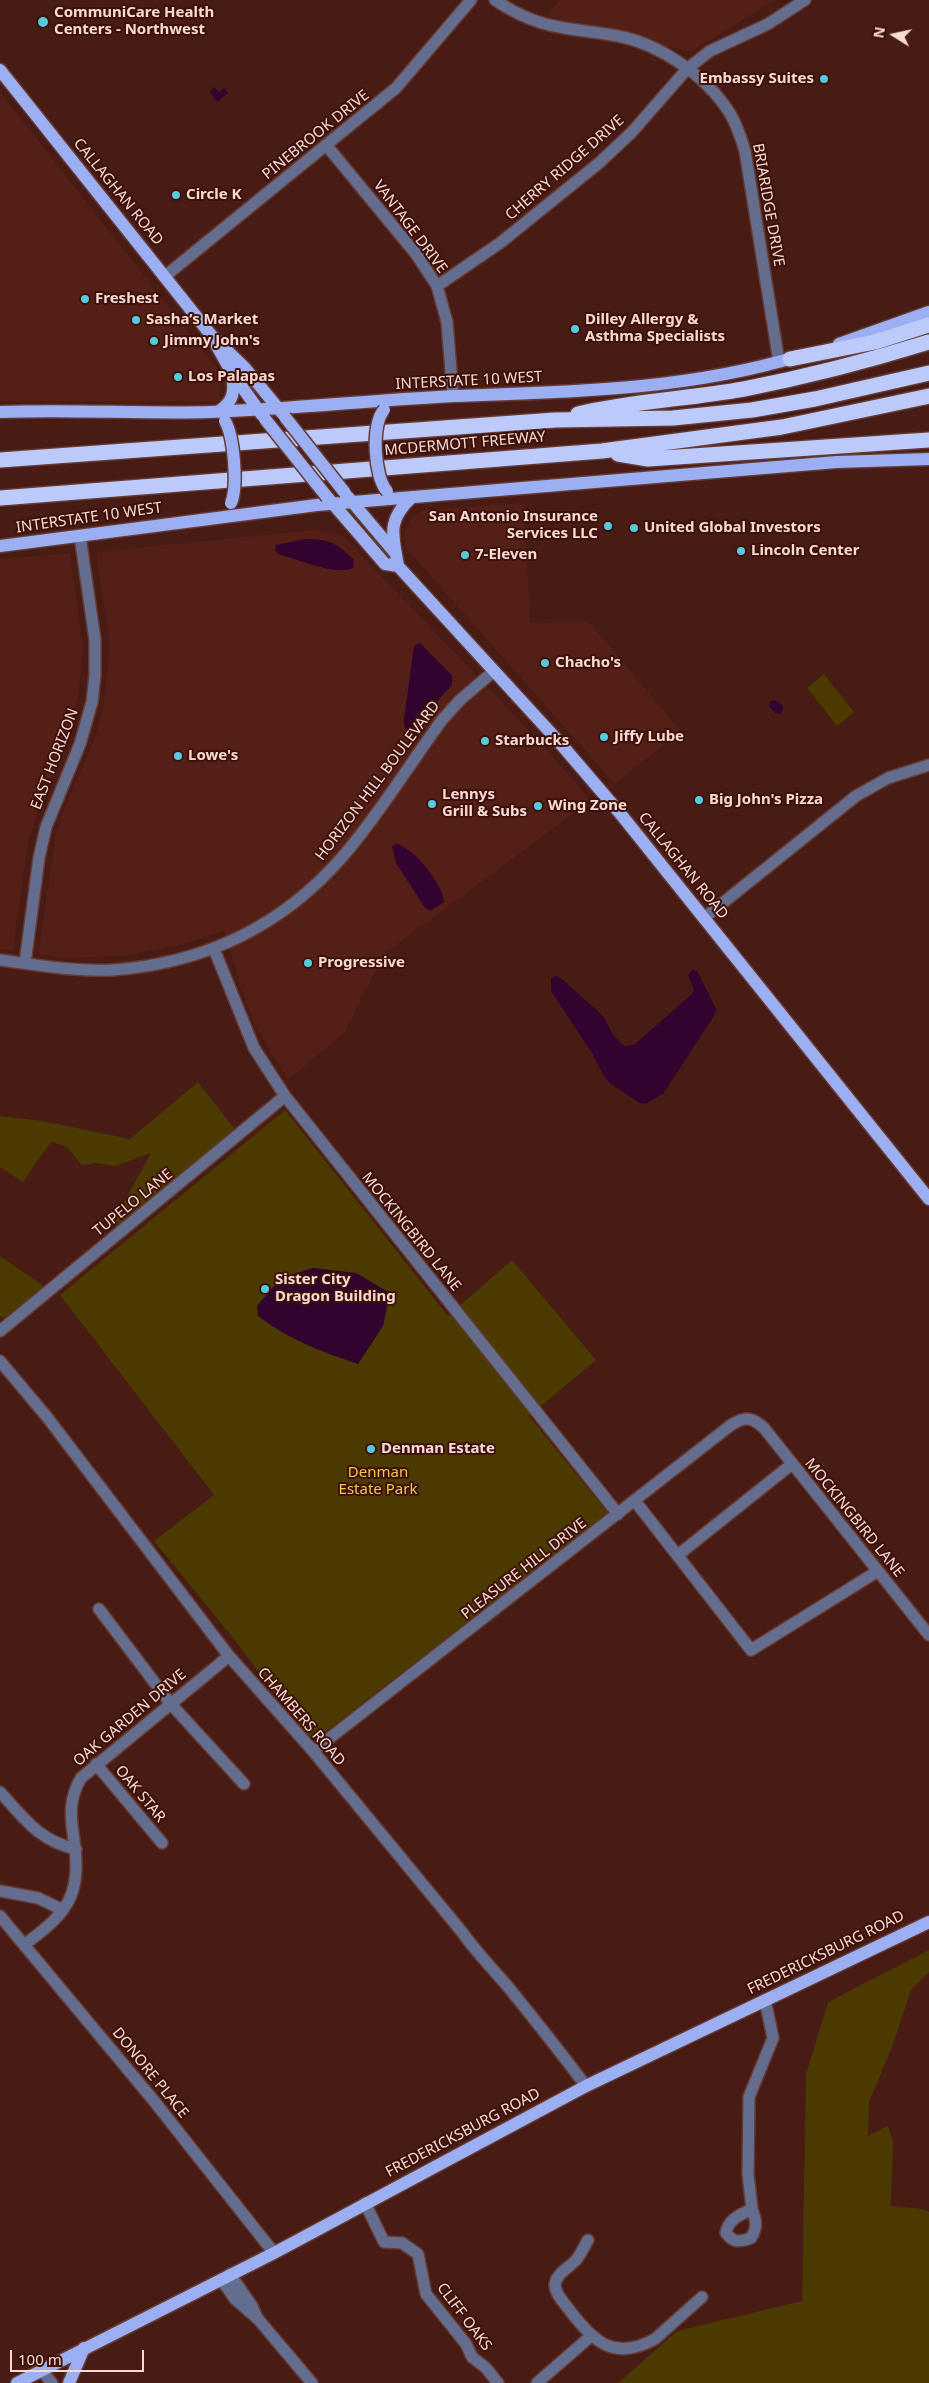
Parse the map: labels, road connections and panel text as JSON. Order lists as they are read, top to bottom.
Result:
{
  "streets": {
    "highway": ["MCDERMOTT FREEWAY"],
    "main road": ["CALLAGHAN ROAD", "INTERSTATE 10 WEST", "FREDERICKSBURG ROAD"],
    "street": [
      "PINEBROOK DRIVE",
      "CHERRY RIDGE DRIVE",
      "BRIARIDGE DRIVE",
      "VANTAGE DRIVE",
      "EAST HORIZON",
      "HORIZON HILL BOULEVARD",
      "TUPELO LANE",
      "MOCKINGBIRD LANE",
      "PLEASURE HILL DRIVE",
      "CHAMBERS ROAD",
      "OAK GARDEN DRIVE",
      "OAK STAR",
      "DONORE PLACE",
      "CLIFF OAKS"
    ]
  },
  "crossings": [
    ["PINEBROOK DRIVE", "CALLAGHAN ROAD"],
    ["PINEBROOK DRIVE", "VANTAGE DRIVE"],
    ["CHERRY RIDGE DRIVE", "BRIARIDGE DRIVE"],
    ["CHERRY RIDGE DRIVE", "VANTAGE DRIVE"],
    ["CALLAGHAN ROAD", "INTERSTATE 10 WEST"],
    ["CALLAGHAN ROAD", "HORIZON HILL BOULEVARD"],
    ["BRIARIDGE DRIVE", "INTERSTATE 10 WEST"],
    ["VANTAGE DRIVE", "INTERSTATE 10 WEST"],
    ["INTERSTATE 10 WEST", "EAST HORIZON"],
    ["EAST HORIZON", "HORIZON HILL BOULEVARD"],
    ["HORIZON HILL BOULEVARD", "MOCKINGBIRD LANE"],
    ["TUPELO LANE", "MOCKINGBIRD LANE"],
    ["MOCKINGBIRD LANE", "PLEASURE HILL DRIVE"],
    ["PLEASURE HILL DRIVE", "CHAMBERS ROAD"],
    ["CHAMBERS ROAD", "OAK GARDEN DRIVE"],
    ["CHAMBERS ROAD", "FREDERICKSBURG ROAD"],
    ["OAK GARDEN DRIVE", "OAK STAR"],
    ["OAK GARDEN DRIVE", "DONORE PLACE"],
    ["FREDERICKSBURG ROAD", "DONORE PLACE"],
    ["FREDERICKSBURG ROAD", "CLIFF OAKS"]
  ],
  "parks": ["Denman Estate Park"],
  "places": [
    "CommuniCare Health Centers - Northwest",
    "Embassy Suites",
    "Circle K",
    "Freshest",
    "Sasha’s Market",
    "Dilley Allergy & Asthma Specialists",
    "Jimmy John's",
    "Los Palapas",
    "San Antonio Insurance Services LLC",
    "United Global Investors",
    "Lincoln Center",
    "7-Eleven",
    "Chacho's",
    "Jiffy Lube",
    "Starbucks",
    "Lowe's",
    "Big John's Pizza",
    "Lennys Grill & Subs",
    "Wing Zone",
    "Progressive",
    "Sister City Dragon Building",
    "Denman Estate"
  ],
  "scale_bar": "100 m",
  "north": "left"
}
